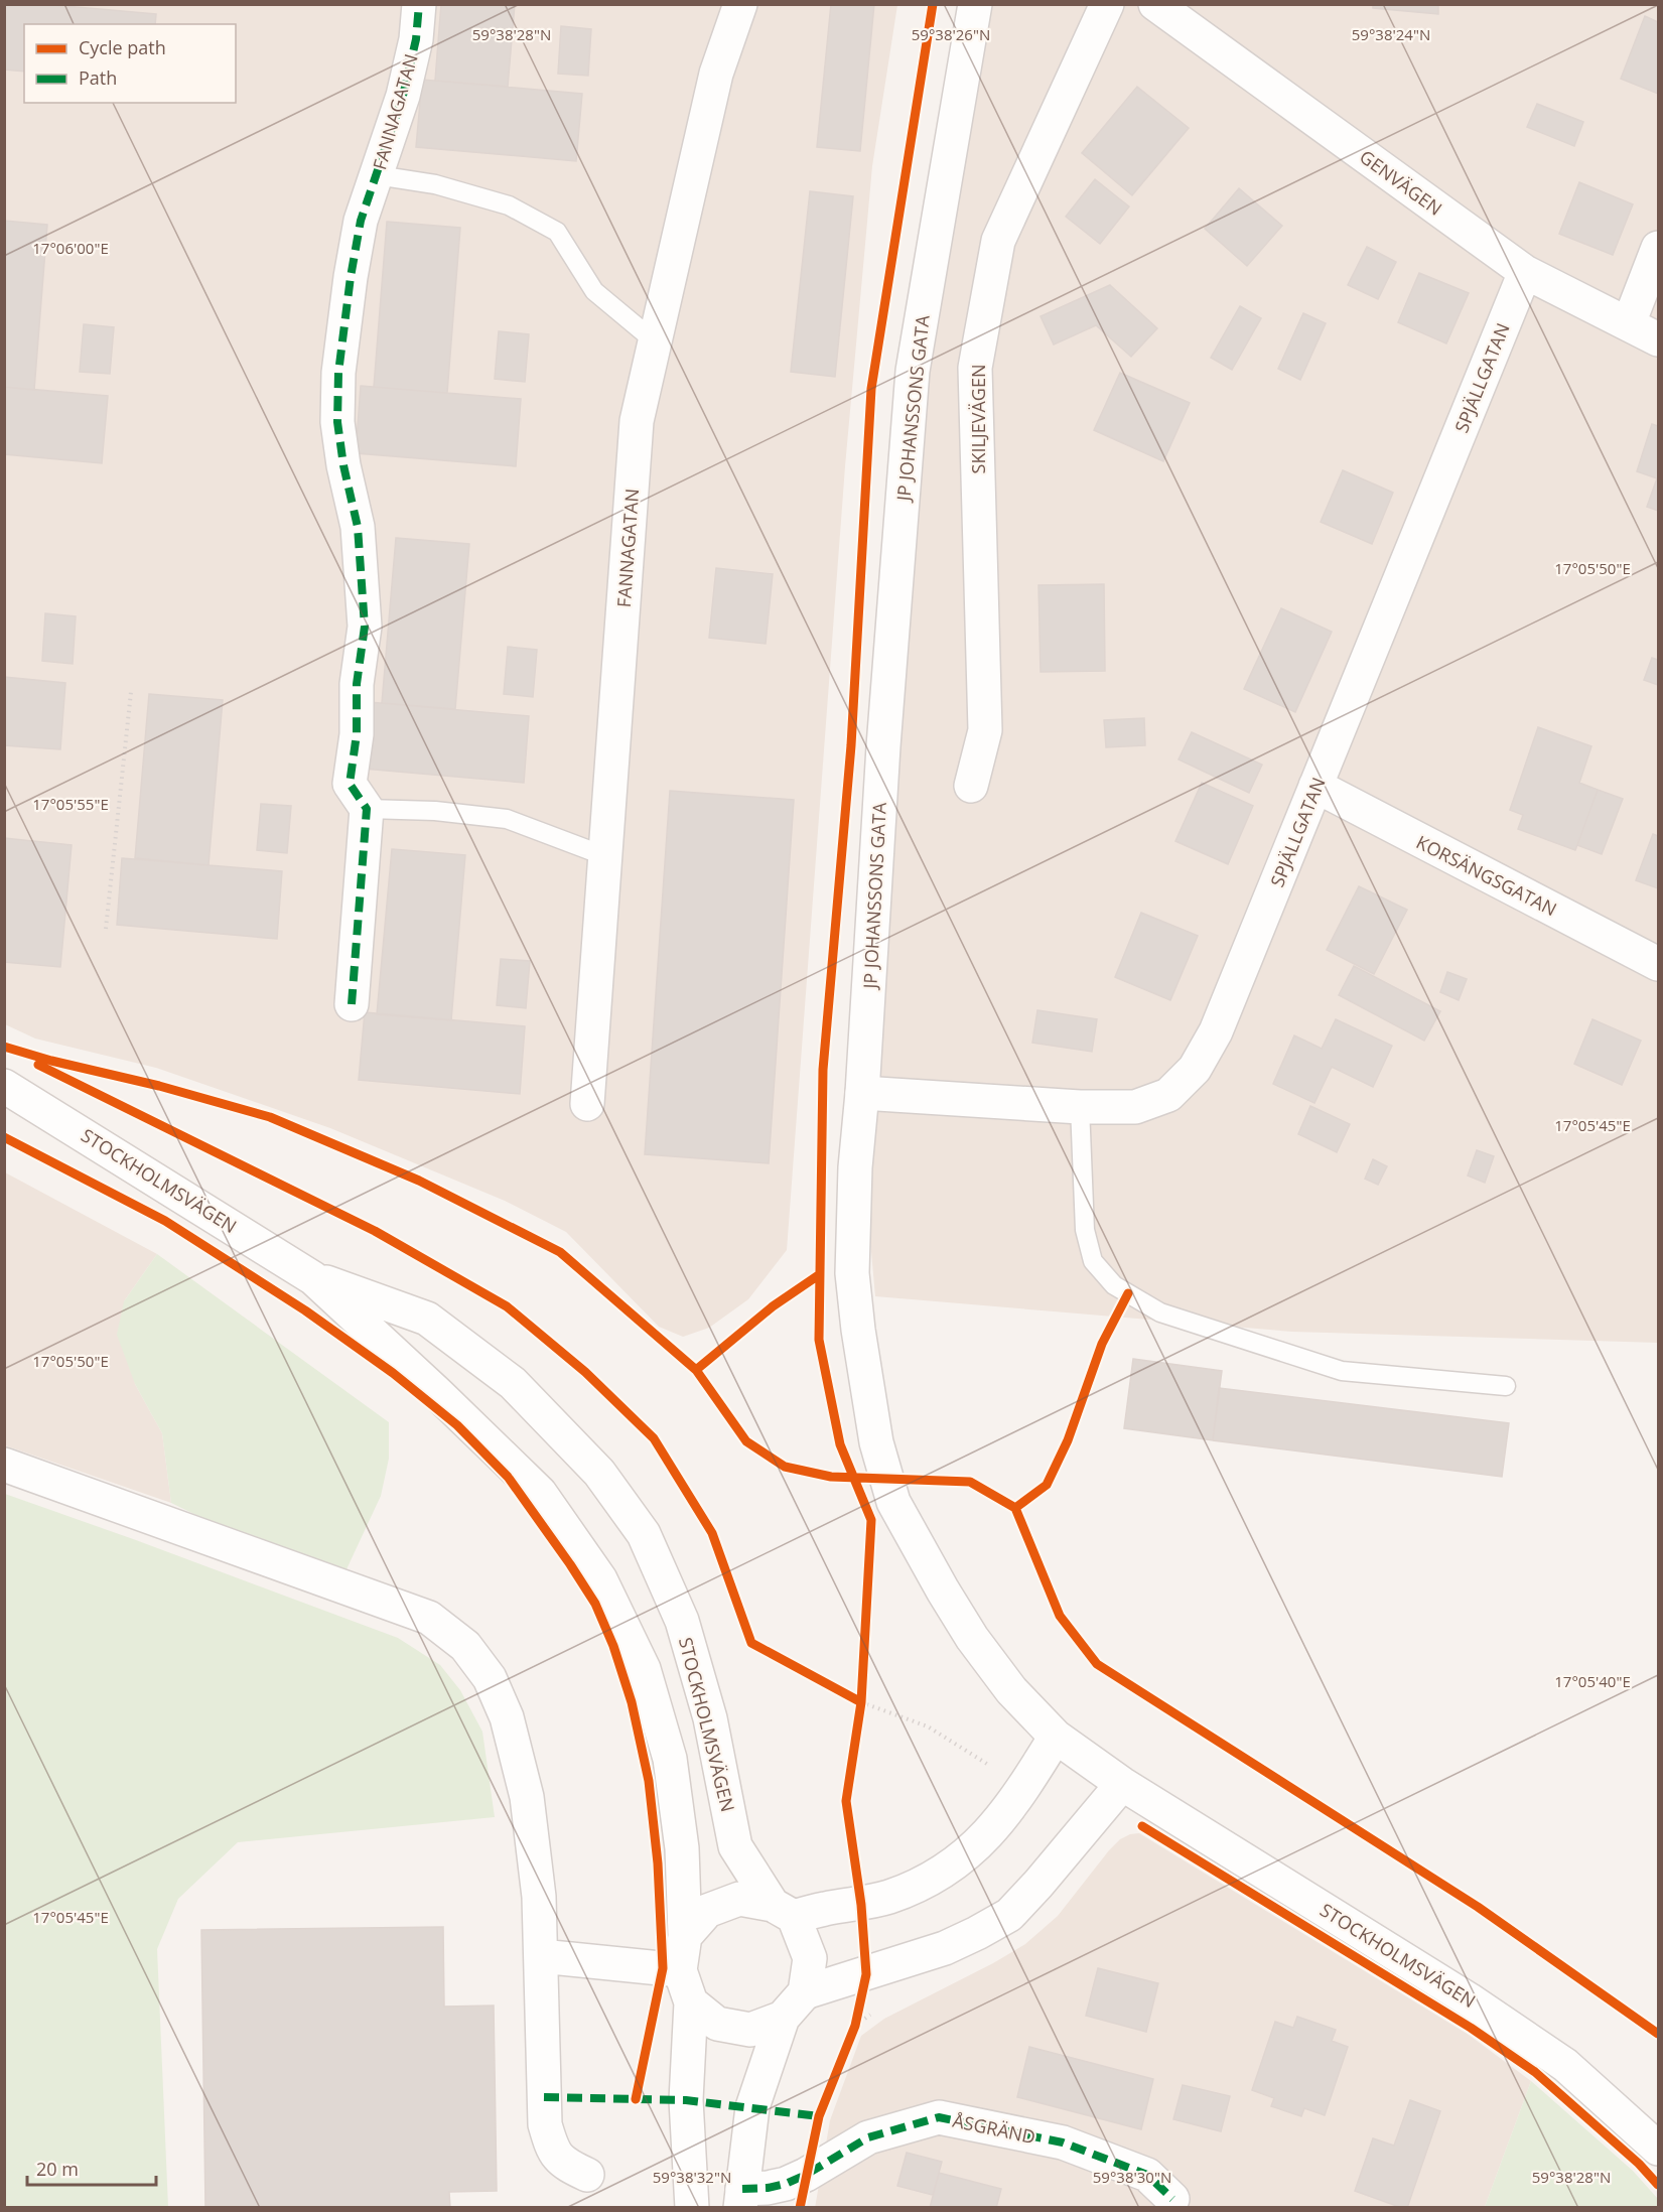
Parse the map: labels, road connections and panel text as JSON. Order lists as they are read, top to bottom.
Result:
{
  "streets": {
    "street": [
      "FANNAGATAN",
      "GENVÄGEN",
      "SPJÄLLGATAN",
      "JP JOHANSSONS GATA",
      "SKILJEVÄGEN",
      "KORSÄNGSGATAN",
      "STOCKHOLMSVÄGEN",
      "ÅSGRÄND"
    ]
  },
  "crossings": [
    ["GENVÄGEN", "SPJÄLLGATAN"],
    ["SPJÄLLGATAN", "JP JOHANSSONS GATA"],
    ["SPJÄLLGATAN", "KORSÄNGSGATAN"],
    ["JP JOHANSSONS GATA", "STOCKHOLMSVÄGEN"]
  ],
  "legend": ["Cycle path", "Path"],
  "scale_bar": "20 m",
  "coordinates": [
    "59°38'28\"N",
    "59°38'26\"N",
    "59°38'24\"N",
    "17°06'00\"E",
    "17°05'50\"E",
    "17°05'55\"E",
    "17°05'45\"E",
    "17°05'40\"E",
    "59°38'32\"N",
    "59°38'30\"N"
  ]
}
